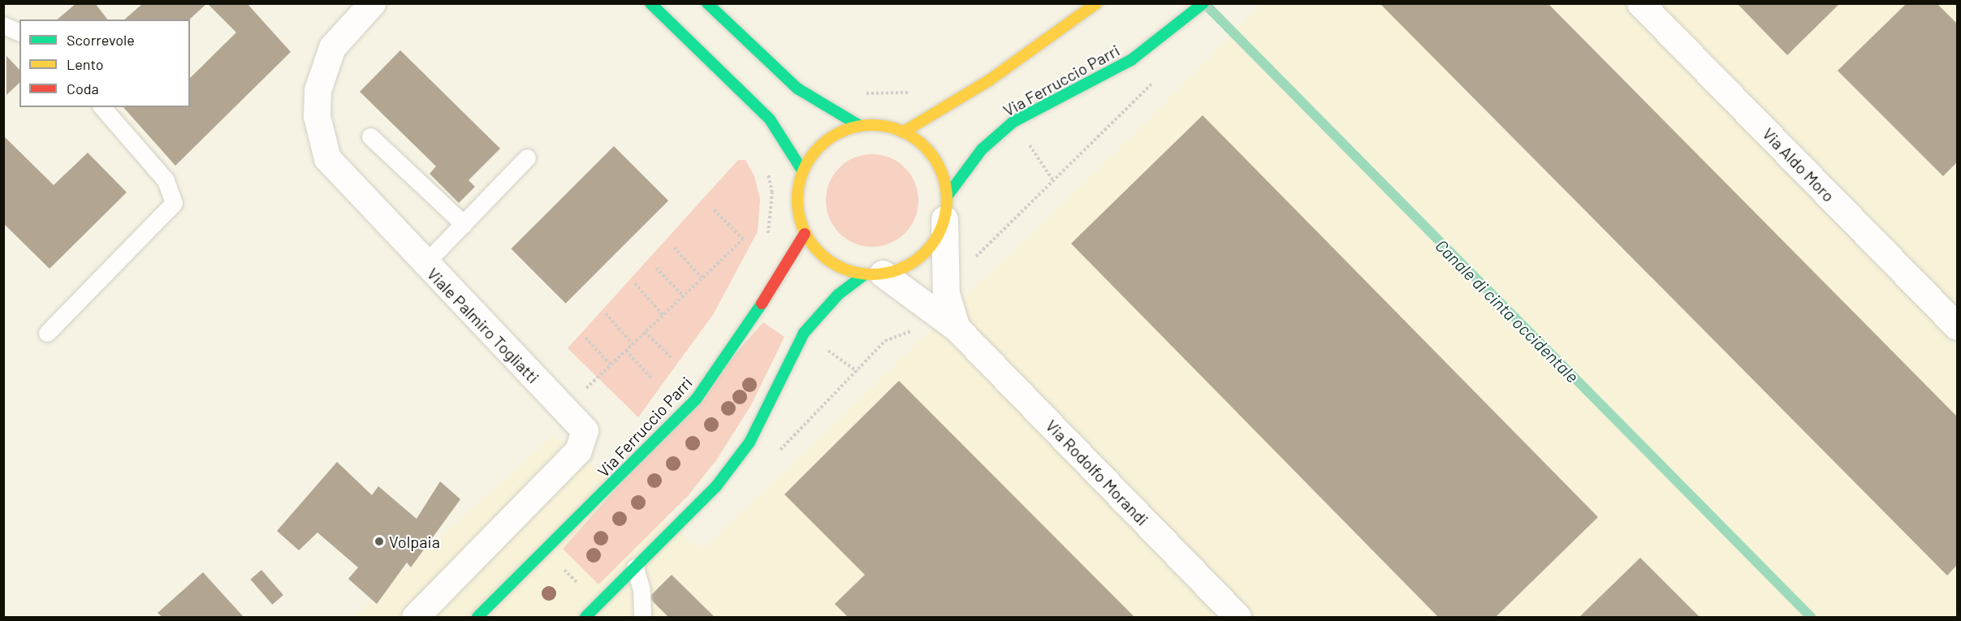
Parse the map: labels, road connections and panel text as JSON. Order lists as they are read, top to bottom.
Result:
{
  "streets": {
    "main road": ["Via Ferruccio Parri"],
    "street": ["Via Aldo Moro", "Viale Palmiro Togliatti", "Via Rodolfo Morandi"]
  },
  "crossings": [
    ["Via Ferruccio Parri", "Via Rodolfo Morandi"]
  ],
  "water": ["Canale di cinta occidentale"],
  "places": ["Volpaia"],
  "legend": ["Scorrevole", "Lento", "Coda"]
}
